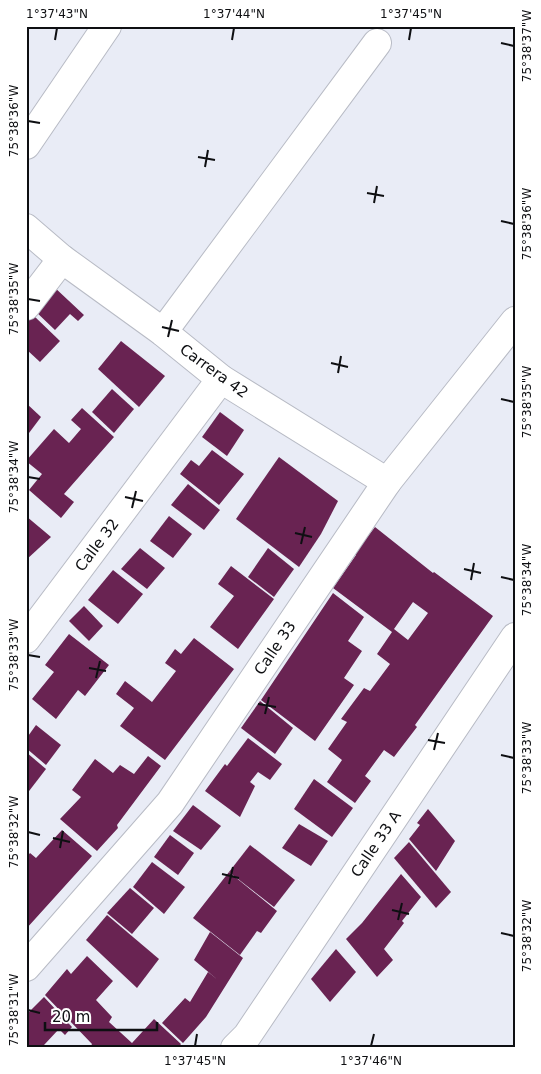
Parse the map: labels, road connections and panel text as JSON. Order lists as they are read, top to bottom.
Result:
{
  "streets": {
    "street": [
      "Carrera 42",
      "Calle 32",
      "Calle 33",
      "Calle 33 A"
    ]
  },
  "crossings": [
    ["Carrera 42", "Calle 32"],
    ["Carrera 42", "Calle 33"]
  ],
  "scale_bar": "20 m",
  "coordinates": [
    "1°37'43\"N",
    "1°37'44\"N",
    "1°37'45\"N",
    "75°38'37\"W",
    "75°38'36\"W",
    "75°38'35\"W",
    "75°38'34\"W",
    "75°38'33\"W",
    "75°38'32\"W",
    "75°38'31\"W",
    "1°37'46\"N"
  ]
}
